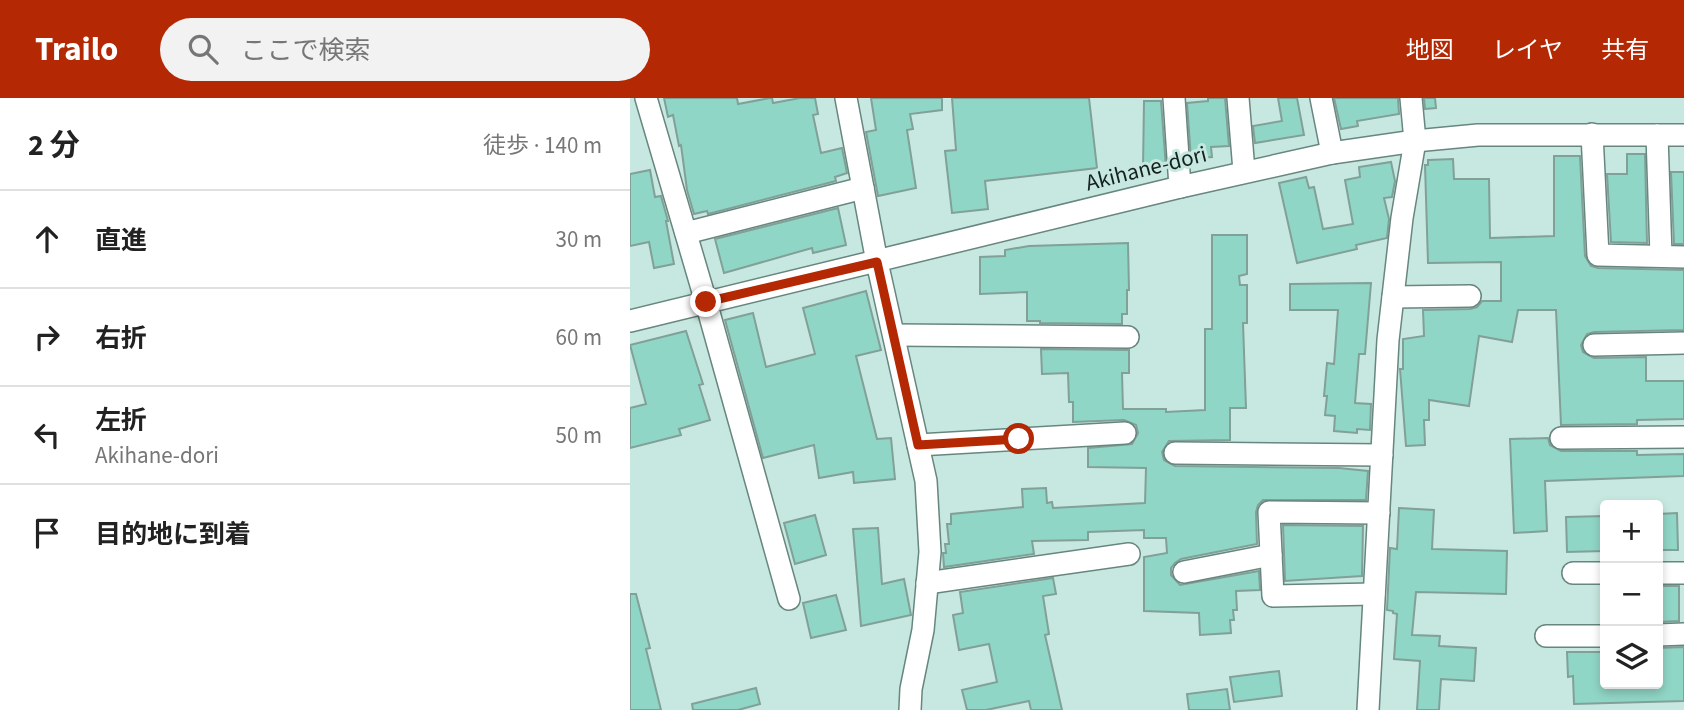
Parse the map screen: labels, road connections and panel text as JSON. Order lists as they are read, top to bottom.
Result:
{
  "streets": {
    "street": ["Akihane-dori"]
  },
  "page": {
    "header": "Trailo",
    "search": "ここで検索",
    "nav": ["地図", "レイヤ", "共有"],
    "heading": ["2 分", "徒歩 · 140 m"],
    "list": [
      ["直進", "30 m"],
      ["右折", "60 m"],
      ["左折", "Akihane-dori", "50 m"],
      "目的地に到着"
    ],
    "map_buttons": ["+", "−"]
  }
}
